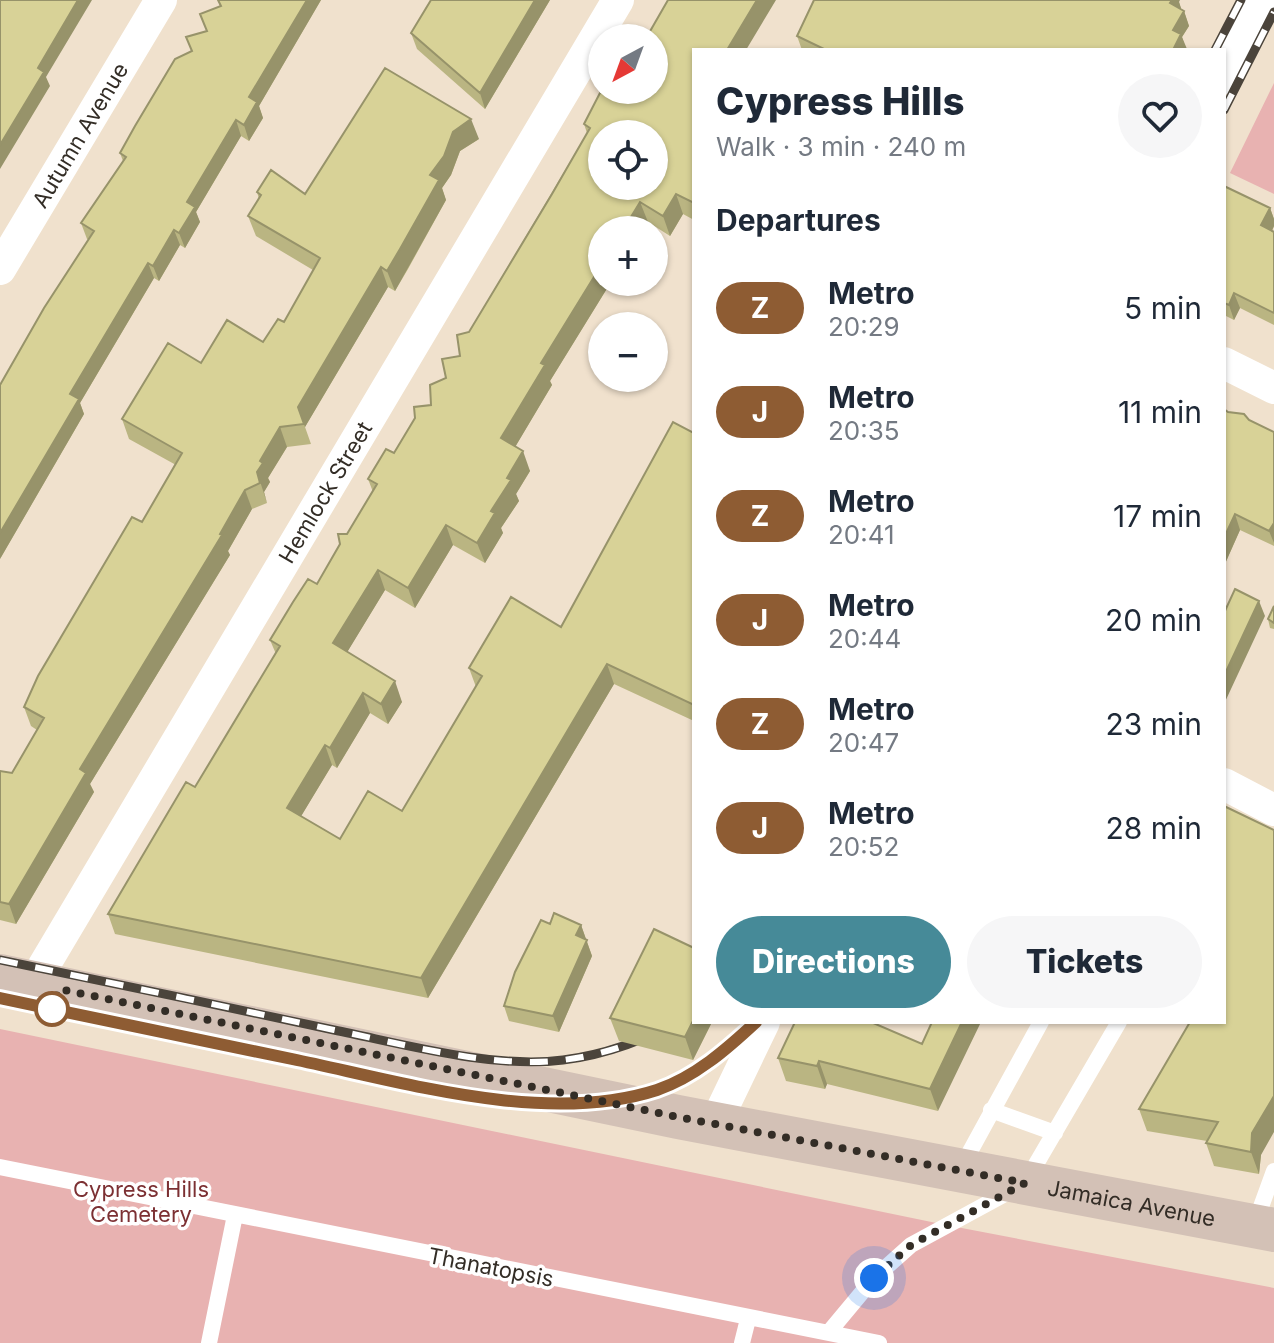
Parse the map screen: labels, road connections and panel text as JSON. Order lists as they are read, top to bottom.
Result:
{
  "streets": {
    "main road": ["Jamaica Avenue"],
    "street": ["Autumn Avenue", "Hemlock Street"],
    "lane": ["Thanatopsis"]
  },
  "crossings": [
    ["Hemlock Street", "Jamaica Avenue"]
  ],
  "parks": ["Cypress Hills Cemetery"],
  "lines": ["metro line Z"],
  "north": "bottom left",
  "page": {
    "map_buttons": ["+", "−"],
    "heading": [
      ["Cypress Hills", "Walk · 3 min · 240 m"],
      "Departures"
    ],
    "list": [
      {
        "mark": "Z",
        "name": "Metro",
        "note": "20:29",
        "value": "5 min"
      },
      {
        "mark": "J",
        "name": "Metro",
        "note": "20:35",
        "value": "11 min"
      },
      {
        "mark": "Z",
        "name": "Metro",
        "note": "20:41",
        "value": "17 min"
      },
      {
        "mark": "J",
        "name": "Metro",
        "note": "20:44",
        "value": "20 min"
      },
      {
        "mark": "Z",
        "name": "Metro",
        "note": "20:47",
        "value": "23 min"
      },
      {
        "mark": "J",
        "name": "Metro",
        "note": "20:52",
        "value": "28 min"
      }
    ],
    "buttons": ["Directions", "Tickets"]
  }
}
